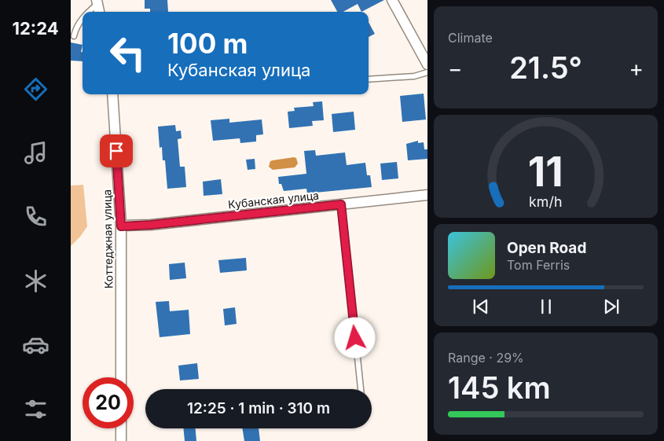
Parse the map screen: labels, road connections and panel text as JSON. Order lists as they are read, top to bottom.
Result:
{
  "streets": {
    "street": ["Кубанская улица", "Коттеджная улица"]
  },
  "crossings": [
    ["Кубанская улица", "Коттеджная улица"]
  ],
  "page": {
    "tabs": "12:24",
    "tile": [
      "Climate",
      ["Range · 29%", "145 km"]
    ],
    "turn": ["100 m", "Кубанская улица"],
    "heat": ["−", "21.5°", "+"],
    "song": ["Open Road", "Tom Ferris"],
    "limit": "20",
    "trip": "12:25 · 1 min · 310 m",
    "gauge": ["11", "km/h"]
  }
}
